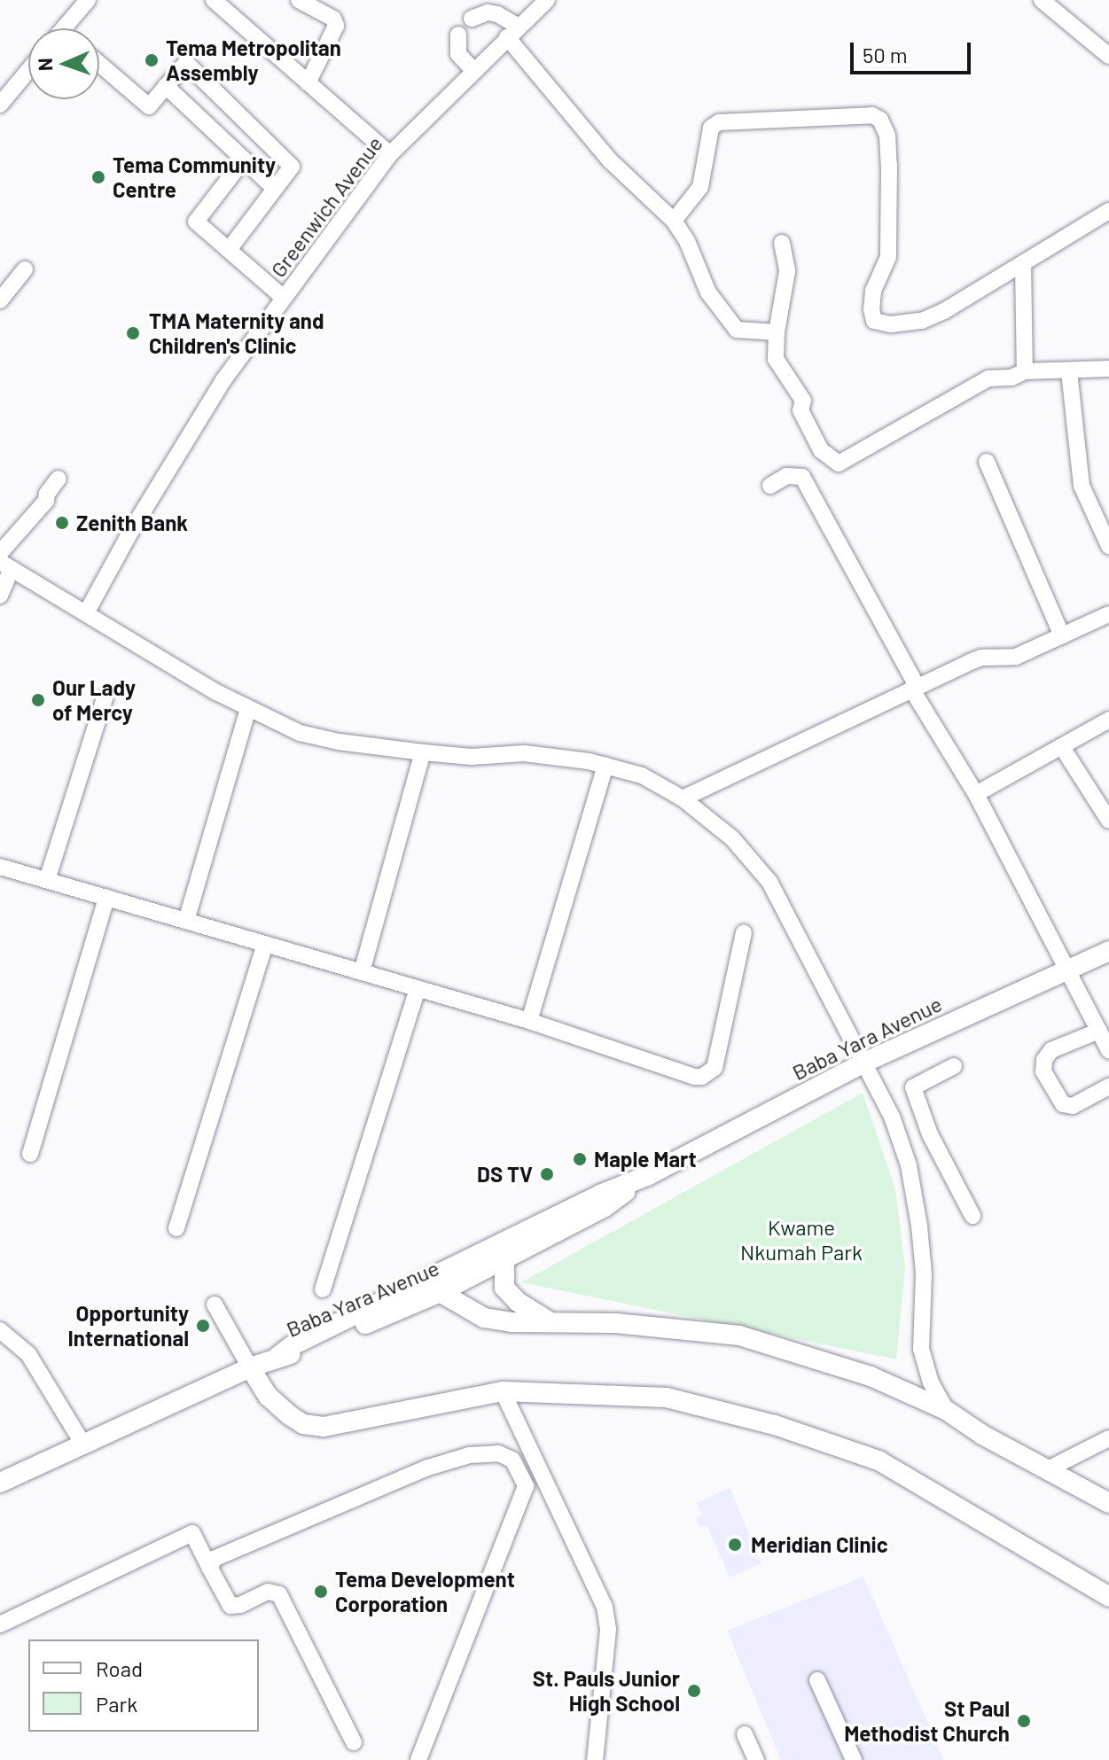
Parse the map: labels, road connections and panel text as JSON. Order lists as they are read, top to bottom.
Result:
{
  "streets": {
    "main road": ["Baba Yara Avenue"],
    "street": ["Greenwich Avenue"]
  },
  "parks": ["Kwame Nkumah Park"],
  "places": [
    "Tema Metropolitan Assembly",
    "Tema Community Centre",
    "TMA Maternity and Children's Clinic",
    "Zenith Bank",
    "Our Lady of Mercy",
    "Maple Mart",
    "DS TV",
    "Opportunity International",
    "Meridian Clinic",
    "Tema Development Corporation",
    "St. Pauls Junior High School",
    "St Paul Methodist Church"
  ],
  "legend": ["Road", "Park"],
  "scale_bar": "50 m",
  "north": "left"
}
